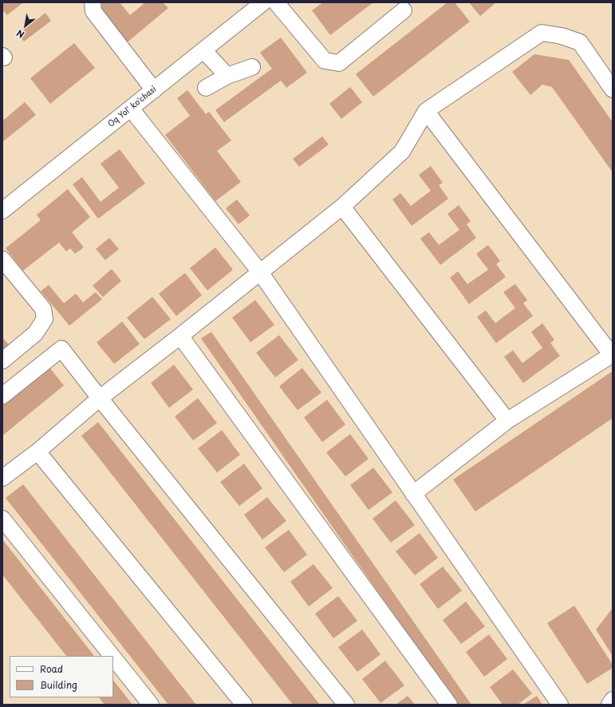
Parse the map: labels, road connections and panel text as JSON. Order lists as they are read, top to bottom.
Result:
{
  "streets": {
    "street": ["Oq Yol' ko'chasi"]
  },
  "legend": ["Road", "Building"],
  "north": "bottom left"
}
